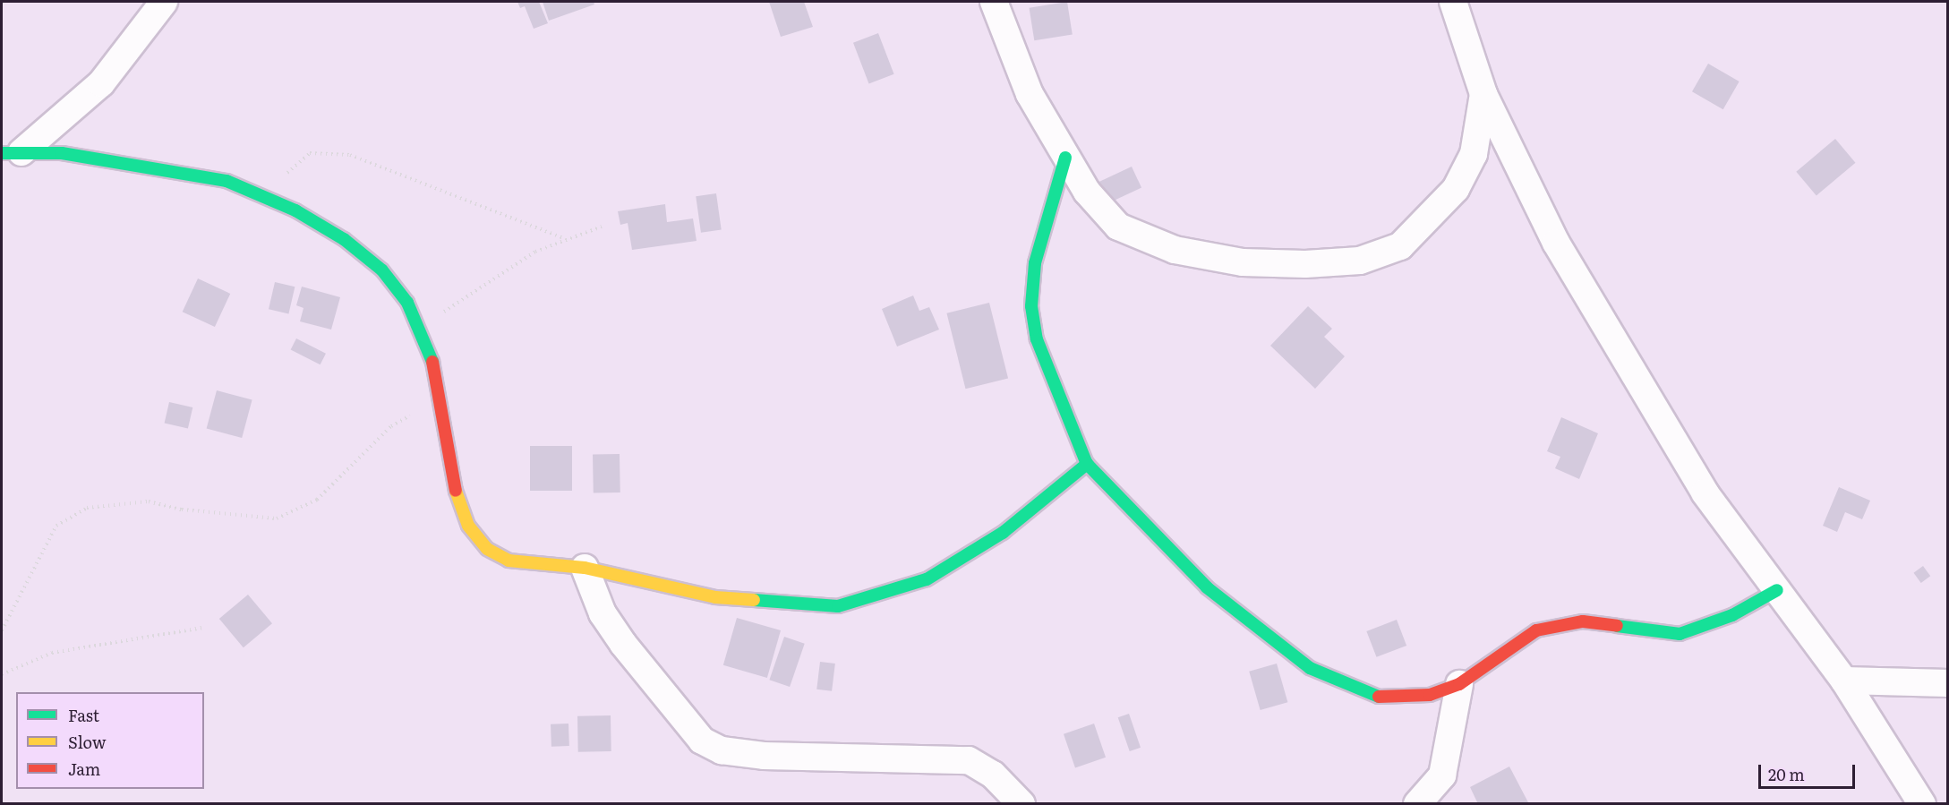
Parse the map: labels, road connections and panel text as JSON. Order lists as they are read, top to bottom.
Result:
{
  "legend": ["Fast", "Slow", "Jam"],
  "scale_bar": "20 m"
}
